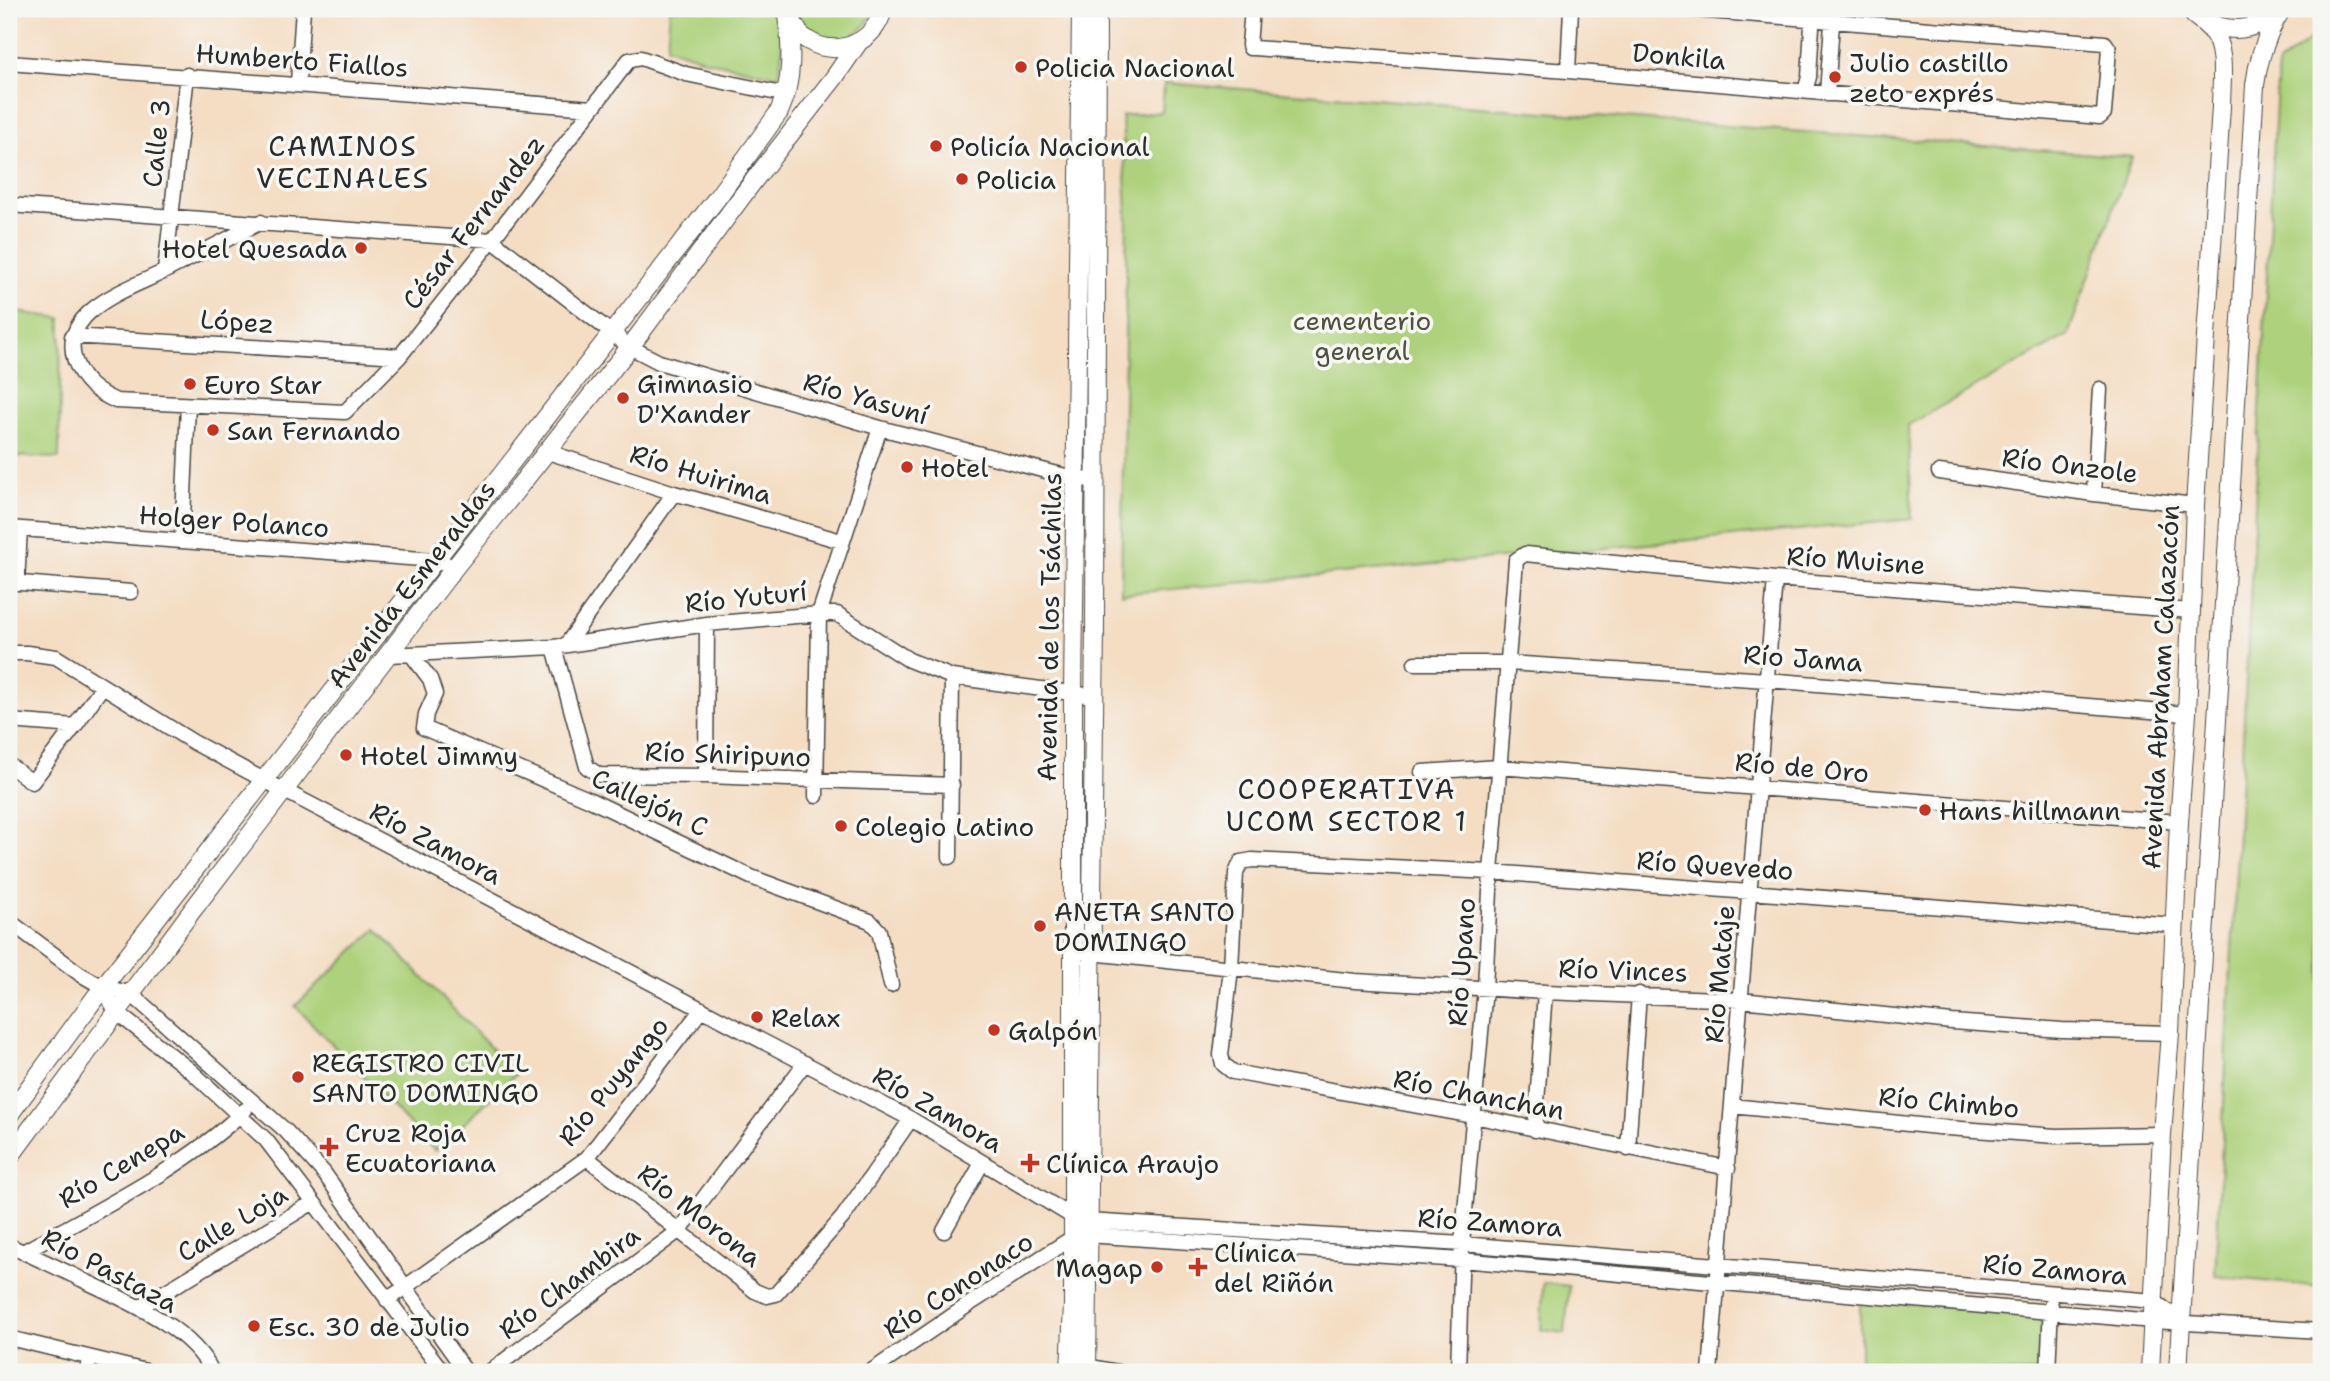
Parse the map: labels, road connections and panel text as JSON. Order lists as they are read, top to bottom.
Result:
{
  "streets": {
    "main road": ["Avenida Esmeraldas", "Avenida de los Tsáchilas", "Avenida Abraham Calazacón"],
    "street": [
      "Donkila",
      "Humberto Fiallos",
      "Calle 3",
      "César Fernandez",
      "López",
      "Río Yasuní",
      "Río Onzole",
      "Río Huirima",
      "Holger Polanco",
      "Río Muisne",
      "Río Yuturí",
      "Río Jama",
      "Río Shiripuno",
      "Río de Oro",
      "Callejón C",
      "Río Zamora",
      "Río Quevedo",
      "Río Upano",
      "Río Vinces",
      "Río Mataje",
      "Río Puyango",
      "Río Chanchan",
      "Río Chimbo",
      "Río Cenepa",
      "Río Morona",
      "Calle Loja",
      "Río Pastaza",
      "Río Chambira",
      "Río Cononaco"
    ]
  },
  "crossings": [
    ["Humberto Fiallos", "Calle 3"],
    ["Humberto Fiallos", "César Fernandez"],
    ["César Fernandez", "López"],
    ["César Fernandez", "Río Yasuní"],
    ["César Fernandez", "Avenida Esmeraldas"],
    ["Río Yasuní", "Avenida Esmeraldas"],
    ["Río Yasuní", "Avenida de los Tsáchilas"],
    ["Río Onzole", "Avenida Abraham Calazacón"],
    ["Río Huirima", "Avenida Esmeraldas"],
    ["Holger Polanco", "Avenida Esmeraldas"],
    ["Río Muisne", "Avenida Abraham Calazacón"],
    ["Río Muisne", "Río Upano"],
    ["Río Muisne", "Río Mataje"],
    ["Avenida Esmeraldas", "Río Yuturí"],
    ["Avenida Esmeraldas", "Río Zamora"],
    ["Río Yuturí", "Avenida de los Tsáchilas"],
    ["Río Yuturí", "Río Shiripuno"],
    ["Río Yuturí", "Callejón C"],
    ["Avenida de los Tsáchilas", "Río Zamora"],
    ["Avenida de los Tsáchilas", "Río Vinces"],
    ["Avenida de los Tsáchilas", "Río Cononaco"],
    ["Río Jama", "Avenida Abraham Calazacón"],
    ["Río Jama", "Río Upano"],
    ["Río Jama", "Río Mataje"],
    ["Avenida Abraham Calazacón", "Río de Oro"],
    ["Avenida Abraham Calazacón", "Río Zamora"],
    ["Avenida Abraham Calazacón", "Río Quevedo"],
    ["Avenida Abraham Calazacón", "Río Vinces"],
    ["Avenida Abraham Calazacón", "Río Chimbo"],
    ["Río de Oro", "Río Upano"],
    ["Río de Oro", "Río Mataje"],
    ["Río Zamora", "Río Upano"],
    ["Río Zamora", "Río Mataje"],
    ["Río Zamora", "Río Puyango"],
    ["Río Zamora", "Río Morona"],
    ["Río Zamora", "Río Chambira"],
    ["Río Zamora", "Río Cononaco"],
    ["Río Quevedo", "Río Upano"],
    ["Río Quevedo", "Río Vinces"],
    ["Río Quevedo", "Río Mataje"],
    ["Río Quevedo", "Río Chanchan"],
    ["Río Upano", "Río Vinces"],
    ["Río Upano", "Río Chanchan"],
    ["Río Vinces", "Río Mataje"],
    ["Río Vinces", "Río Chanchan"],
    ["Río Mataje", "Río Chanchan"],
    ["Río Mataje", "Río Chimbo"],
    ["Río Puyango", "Río Morona"],
    ["Río Cenepa", "Río Pastaza"],
    ["Río Morona", "Río Chambira"],
    ["Calle Loja", "Río Pastaza"]
  ],
  "districts": ["CAMINOS VECINALES", "COOPERATIVA UCOM SECTOR 1"],
  "parks": ["cementerio general"],
  "places": {
    "other": [
      "Policia Nacional",
      "Julio castillo zeto exprés",
      "Policía Nacional",
      "Policia",
      "Hotel Quesada",
      "Euro Star",
      "Gimnasio D'Xander",
      "San Fernando",
      "Hotel",
      "Hotel Jimmy",
      "Hans hillmann",
      "Colegio Latino",
      "ANETA SANTO DOMINGO",
      "Relax",
      "Galpón",
      "REGISTRO CIVIL SANTO DOMINGO",
      "Magap",
      "Esc. 30 de Julio"
    ],
    "health": ["Cruz Roja Ecuatoriana", "Clínica Araujo", "Clínica del Riñón"]
  }
}
